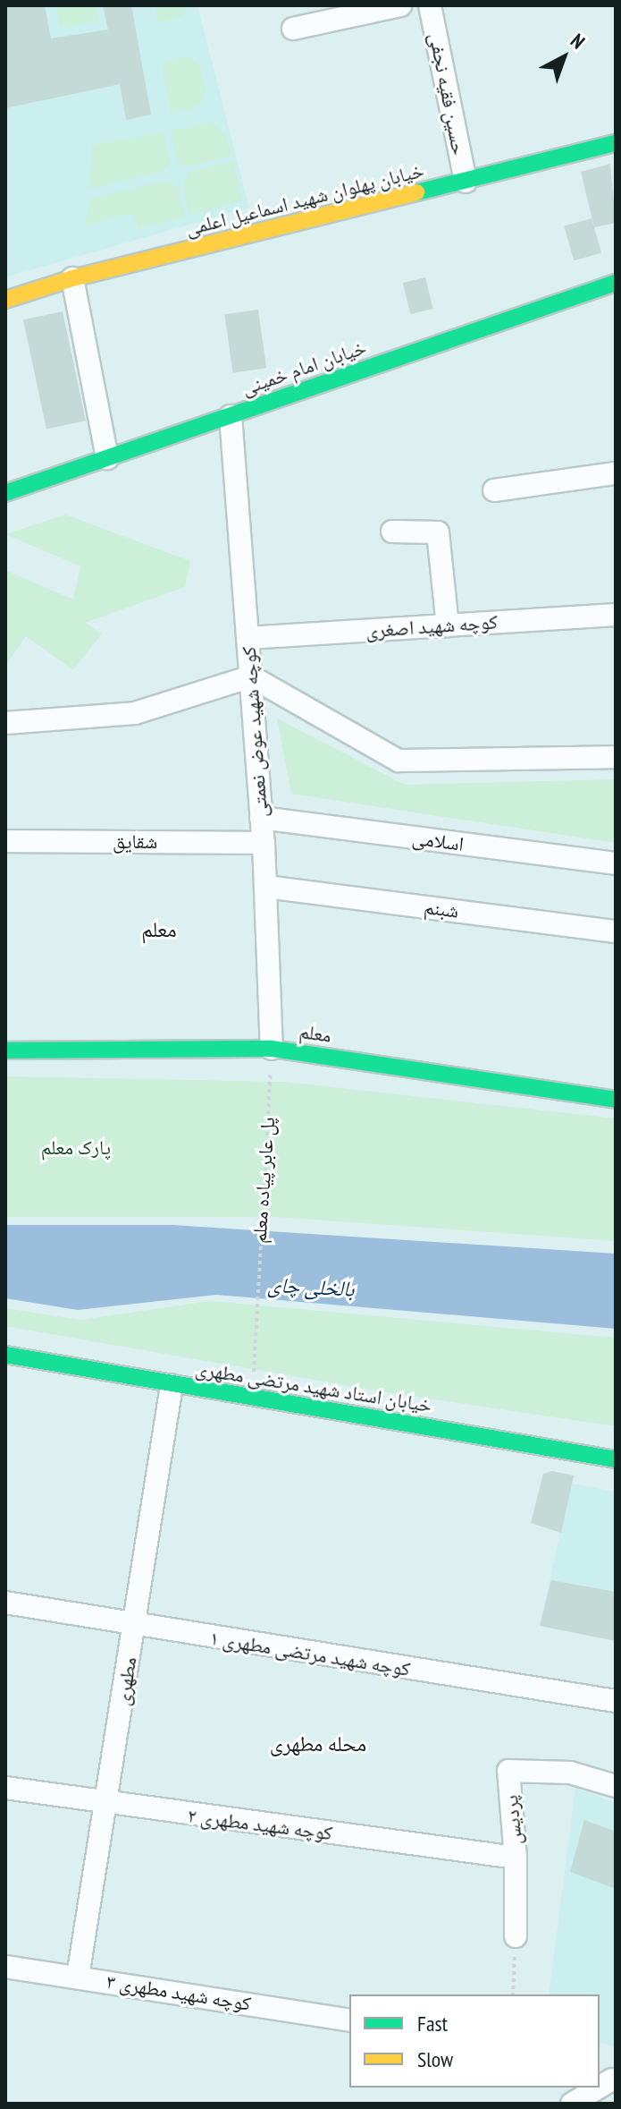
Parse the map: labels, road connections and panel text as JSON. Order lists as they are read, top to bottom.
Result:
{
  "streets": {
    "main road": [
      "خیابان پهلوان شهید اسماعیل اعلمی",
      "خیابان امام خمینی",
      "معلم",
      "خیابان استاد شهید مرتضی مطهری"
    ],
    "street": [
      "حسین فقیه نجفی",
      "کوچه شهید اصغری",
      "کوچه شهید عوض نعمتی",
      "اسلامی",
      "شقایق",
      "شبنم",
      "کوچه شهید مرتضی مطهری ۱",
      "مطهری",
      "پردیس",
      "کوچه شهید مطهری ۲",
      "کوچه شهید مطهری ۳"
    ],
    "path": ["پل عابر پیاده معلم"]
  },
  "crossings": [
    ["حسین فقیه نجفی", "خیابان پهلوان شهید اسماعیل اعلمی"],
    ["خیابان امام خمینی", "کوچه شهید عوض نعمتی"],
    ["کوچه شهید اصغری", "کوچه شهید عوض نعمتی"],
    ["کوچه شهید عوض نعمتی", "اسلامی"],
    ["کوچه شهید عوض نعمتی", "شقایق"],
    ["کوچه شهید عوض نعمتی", "شبنم"],
    ["کوچه شهید عوض نعمتی", "معلم"],
    ["کوچه شهید عوض نعمتی", "پل عابر پیاده معلم"],
    ["معلم", "پل عابر پیاده معلم"],
    ["پل عابر پیاده معلم", "خیابان استاد شهید مرتضی مطهری"],
    ["خیابان استاد شهید مرتضی مطهری", "مطهری"],
    ["کوچه شهید مرتضی مطهری ۱", "مطهری"],
    ["مطهری", "کوچه شهید مطهری ۲"],
    ["مطهری", "کوچه شهید مطهری ۳"],
    ["پردیس", "کوچه شهید مطهری ۲"]
  ],
  "districts": ["معلم", "محله مطهری"],
  "water": ["بالخلی چای"],
  "parks": ["پارک معلم"],
  "legend": ["Fast", "Slow"],
  "north": "top right"
}
